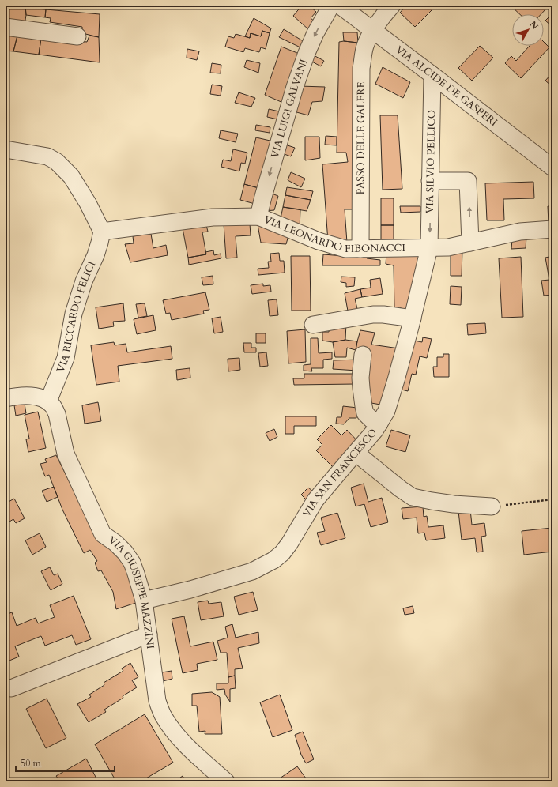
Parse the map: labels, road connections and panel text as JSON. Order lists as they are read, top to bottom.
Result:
{
  "streets": {
    "street": [
      "VIA ALCIDE DE GASPERI",
      "VIA LUIGI GALVANI",
      "PASSO DELLE GALERE",
      "VIA SILVIO PELLICO",
      "VIA LEONARDO FIBONACCI",
      "VIA RICCARDO FELICI",
      "VIA SAN FRANCESCO",
      "VIA GIUSEPPE MAZZINI"
    ]
  },
  "crossings": [
    ["VIA ALCIDE DE GASPERI", "PASSO DELLE GALERE"],
    ["VIA ALCIDE DE GASPERI", "VIA SILVIO PELLICO"],
    ["VIA LUIGI GALVANI", "VIA LEONARDO FIBONACCI"],
    ["PASSO DELLE GALERE", "VIA LEONARDO FIBONACCI"],
    ["VIA SILVIO PELLICO", "VIA LEONARDO FIBONACCI"],
    ["VIA SILVIO PELLICO", "VIA SAN FRANCESCO"],
    ["VIA LEONARDO FIBONACCI", "VIA RICCARDO FELICI"],
    ["VIA LEONARDO FIBONACCI", "VIA SAN FRANCESCO"],
    ["VIA RICCARDO FELICI", "VIA GIUSEPPE MAZZINI"],
    ["VIA SAN FRANCESCO", "VIA GIUSEPPE MAZZINI"]
  ],
  "one_way": ["VIA LUIGI GALVANI", "VIA SILVIO PELLICO"],
  "scale_bar": "50 m",
  "north": "top right"
}
